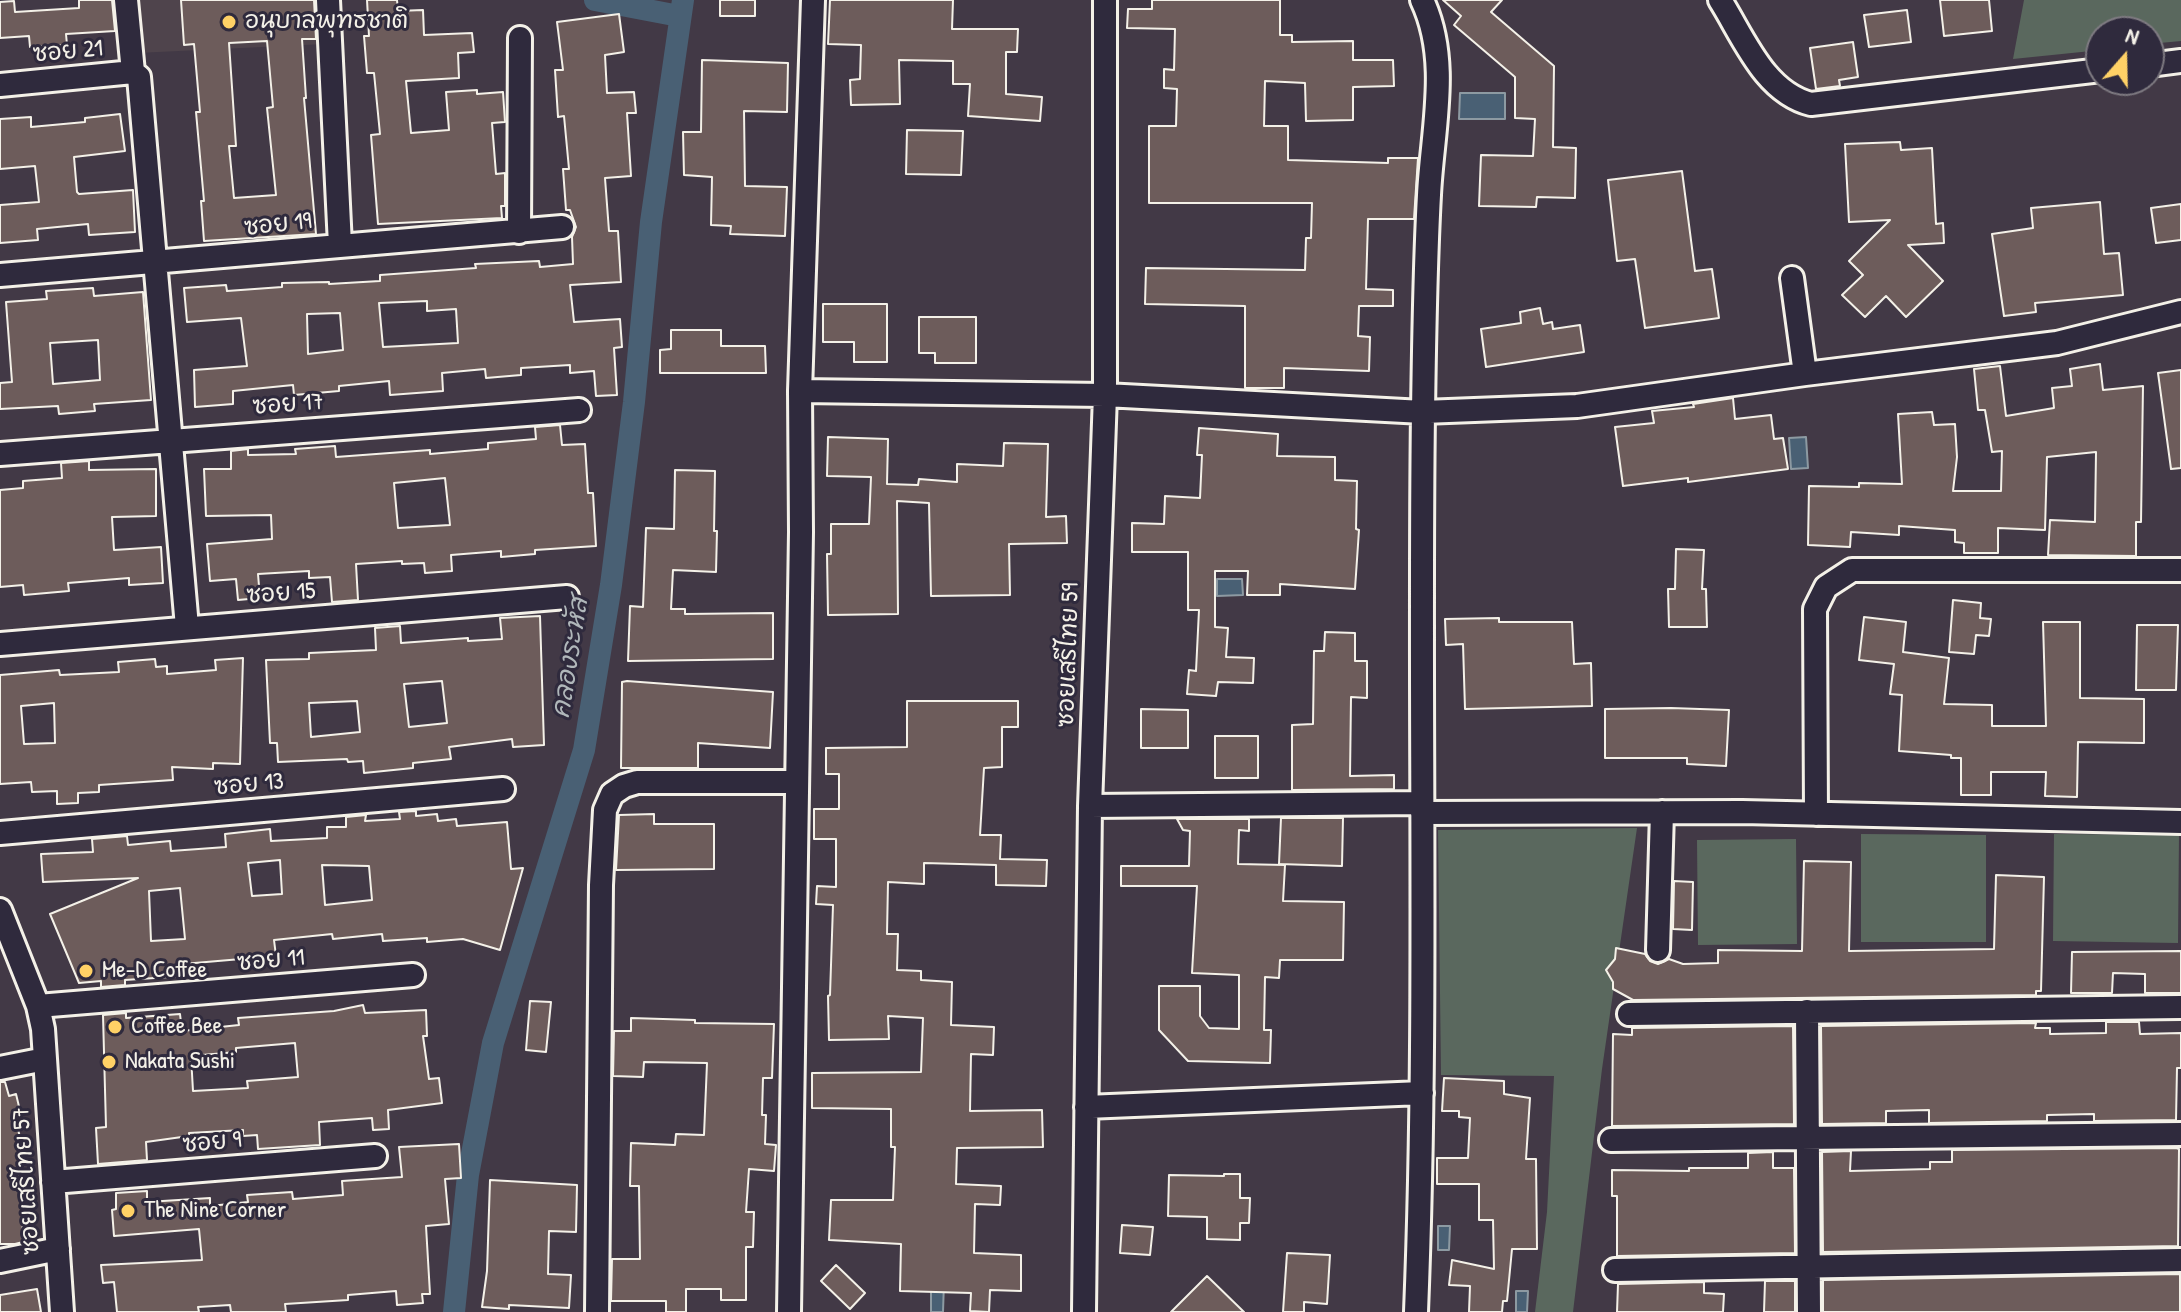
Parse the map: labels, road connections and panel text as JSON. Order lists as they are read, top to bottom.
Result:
{
  "streets": {
    "street": [
      "ซอย 21",
      "ซอย 19",
      "ซอย 17",
      "ซอย 15",
      "ซอยเสรีไทย 59",
      "ซอย 13",
      "ซอย 11",
      "ซอย 9",
      "ซอยเสรีไทย 57"
    ]
  },
  "crossings": [
    ["ซอย 11", "ซอยเสรีไทย 57"],
    ["ซอย 9", "ซอยเสรีไทย 57"]
  ],
  "water": ["คลองระหัส"],
  "places": [
    "อนุบาลพุทธชาติ",
    "Me-D Coffee",
    "Coffee Bee",
    "Nakata Sushi",
    "The Nine Corner"
  ],
  "north": "top"
}
